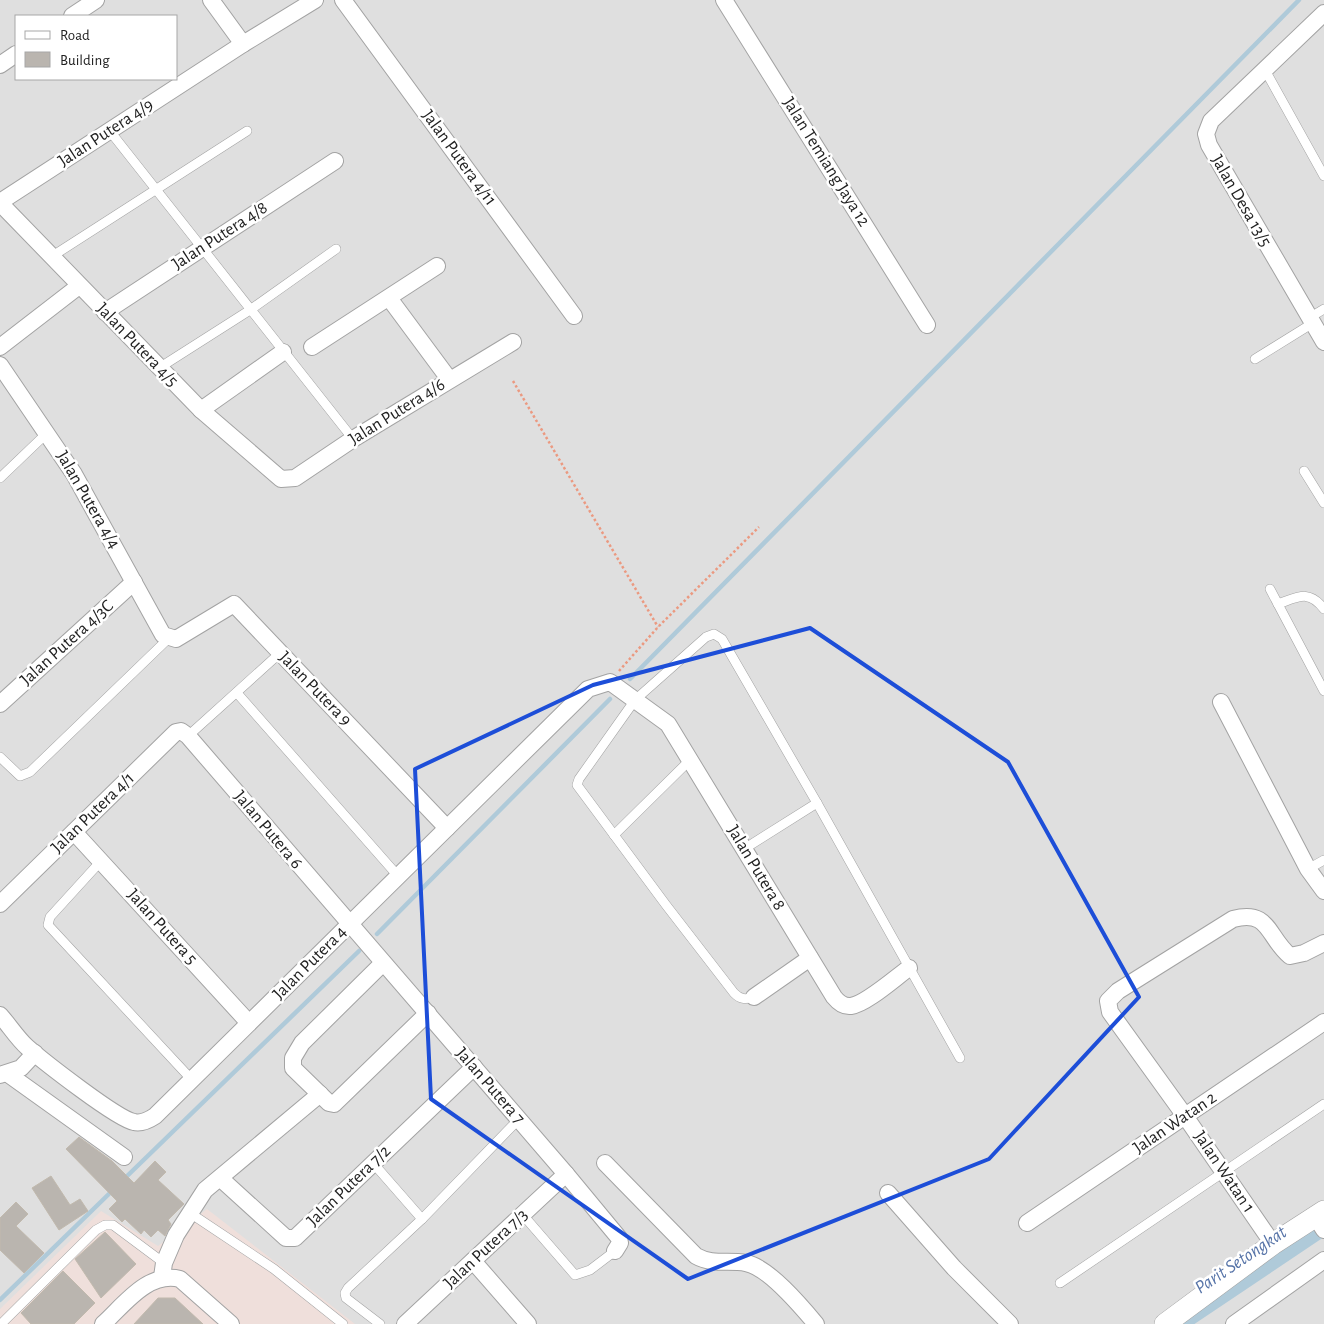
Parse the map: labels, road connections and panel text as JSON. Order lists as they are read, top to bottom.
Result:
{
  "streets": {
    "street": [
      "Jalan Putera 4/9",
      "Jalan Putera 4/11",
      "Jalan Temiang Jaya 12",
      "Jalan Desa 13/5",
      "Jalan Putera 4/8",
      "Jalan Putera 4/5",
      "Jalan Putera 4/6",
      "Jalan Putera 4/4",
      "Jalan Putera 4/3C",
      "Jalan Putera 9",
      "Jalan Putera 4/1",
      "Jalan Putera 6",
      "Jalan Putera 8",
      "Jalan Putera 5",
      "Jalan Putera 4",
      "Jalan Putera 7",
      "Jalan Watan 2",
      "Jalan Watan 1",
      "Jalan Putera 7/2",
      "Jalan Putera 7/3"
    ]
  },
  "crossings": [
    ["Jalan Putera 4/9", "Jalan Putera 4/5"],
    ["Jalan Putera 4/8", "Jalan Putera 4/5"],
    ["Jalan Putera 4/5", "Jalan Putera 4/6"],
    ["Jalan Putera 4/4", "Jalan Putera 4/3C"],
    ["Jalan Putera 4/4", "Jalan Putera 9"],
    ["Jalan Putera 9", "Jalan Putera 4"],
    ["Jalan Putera 4/1", "Jalan Putera 6"],
    ["Jalan Putera 4/1", "Jalan Putera 5"],
    ["Jalan Putera 6", "Jalan Putera 4"],
    ["Jalan Putera 6", "Jalan Putera 7"],
    ["Jalan Putera 8", "Jalan Putera 4"],
    ["Jalan Putera 5", "Jalan Putera 4"],
    ["Jalan Putera 4", "Jalan Putera 7"],
    ["Jalan Putera 7", "Jalan Putera 7/2"],
    ["Jalan Putera 7", "Jalan Putera 7/3"],
    ["Jalan Watan 2", "Jalan Watan 1"]
  ],
  "water": ["Parit Setongkat"],
  "legend": ["Road", "Building"]
}
